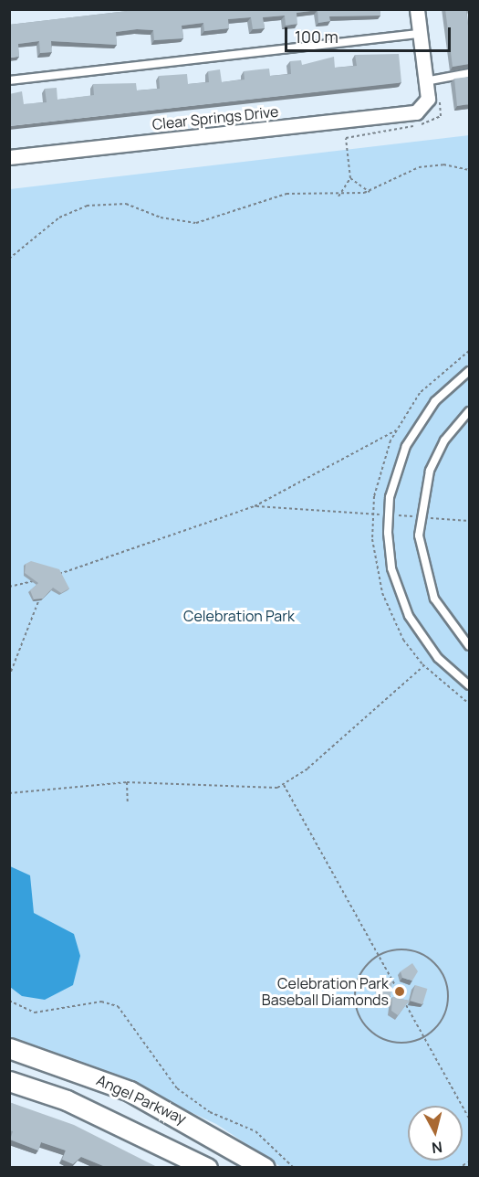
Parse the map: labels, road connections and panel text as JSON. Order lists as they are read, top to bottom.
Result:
{
  "streets": {
    "main road": ["Angel Parkway"],
    "street": ["Clear Springs Drive"]
  },
  "parks": ["Celebration Park"],
  "places": ["Celebration Park Baseball Diamonds"],
  "scale_bar": "100 m",
  "north": "bottom"
}
